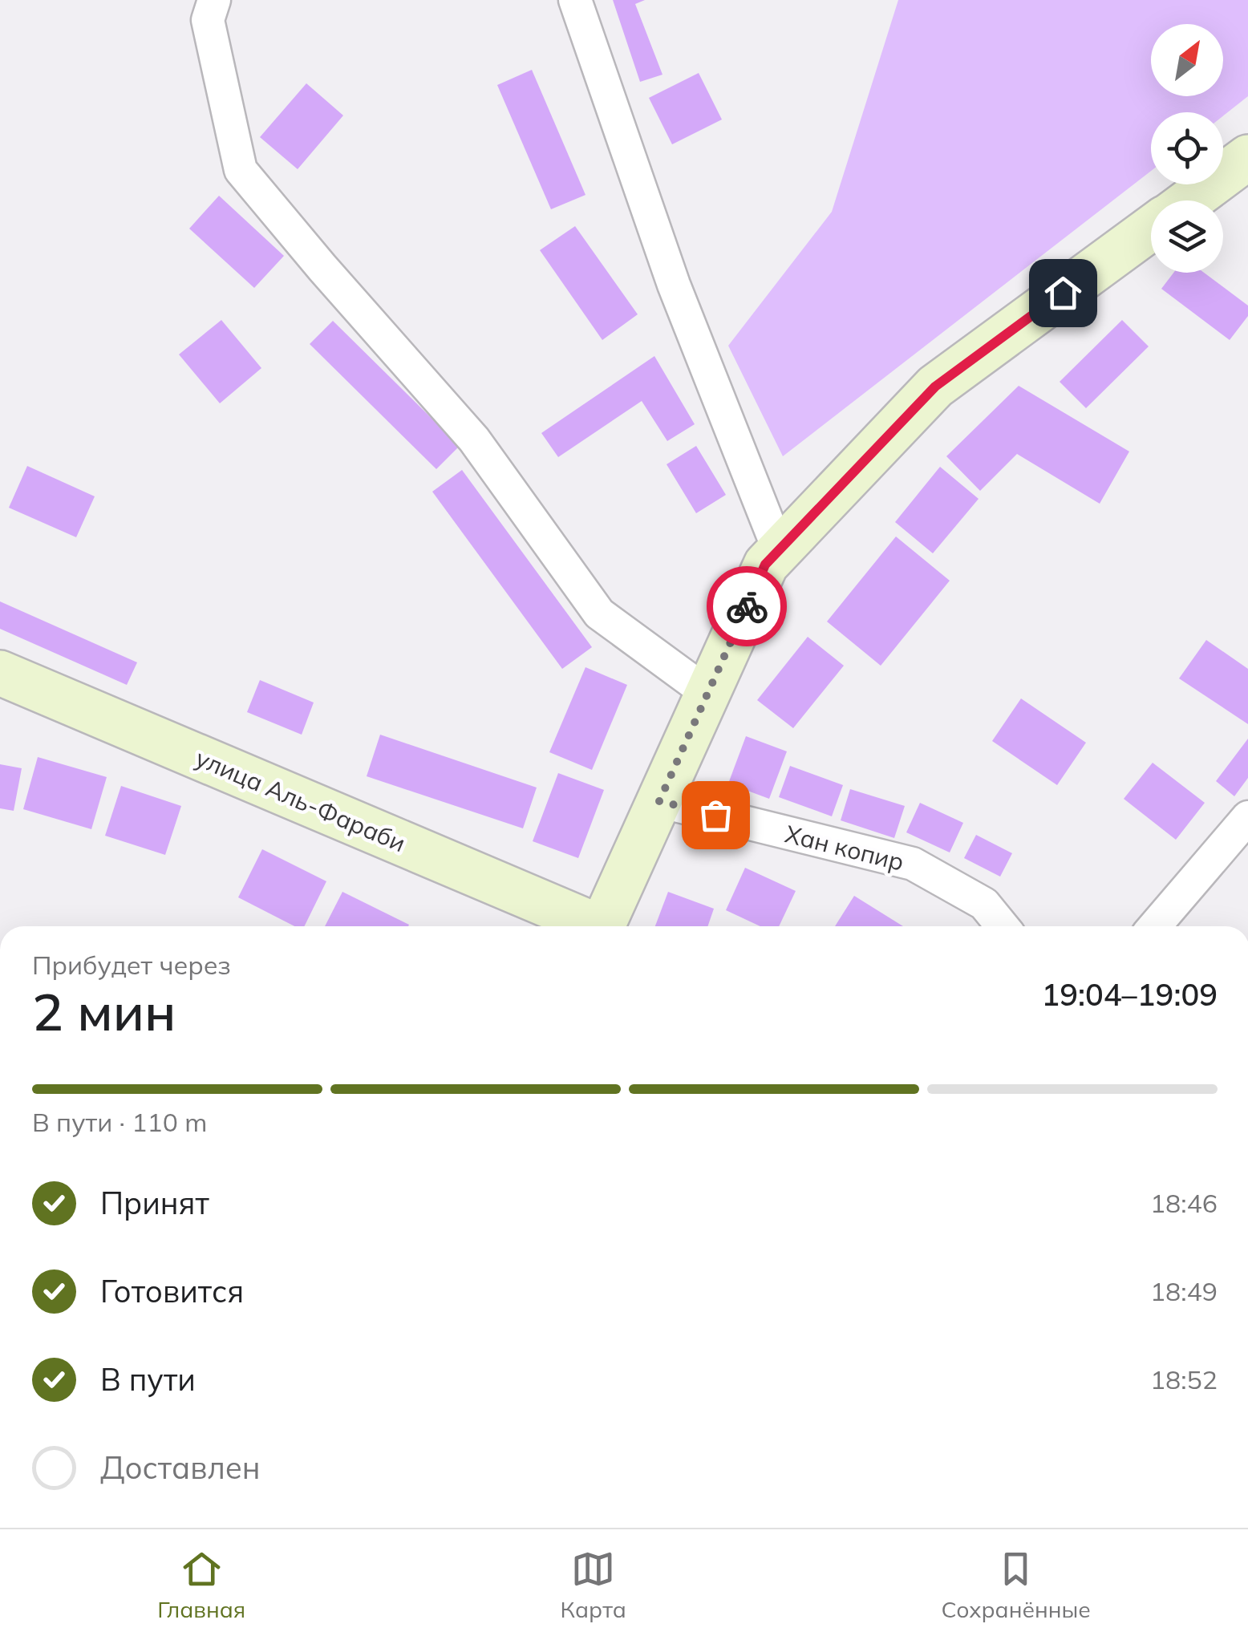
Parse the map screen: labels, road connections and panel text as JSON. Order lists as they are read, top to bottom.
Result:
{
  "streets": {
    "main road": ["улица Аль-Фараби"],
    "street": ["Хан копир"]
  },
  "north": "top right",
  "page": {
    "heading": ["2 мин", "Прибудет через", "19:04–19:09"],
    "bar": "В пути · 110 m",
    "list": [
      ["Принят", "18:46"],
      ["Готовится", "18:49"],
      ["В пути", "18:52"],
      "Доставлен"
    ],
    "tabs": ["Главная", "Карта", "Сохранённые"]
  }
}
